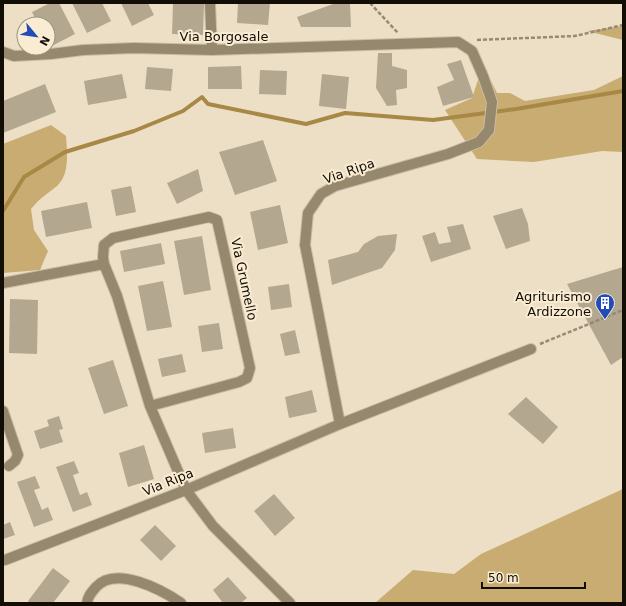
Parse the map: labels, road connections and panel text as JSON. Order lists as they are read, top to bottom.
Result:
{
  "streets": {
    "street": ["Via Borgosale", "Via Ripa", "Via Grumello"]
  },
  "crossings": [
    ["Via Borgosale", "Via Ripa"],
    ["Via Ripa", "Via Grumello"]
  ],
  "places": {
    "building": ["Agriturismo Ardizzone"]
  },
  "scale_bar": "50 m",
  "north": "bottom right"
}
